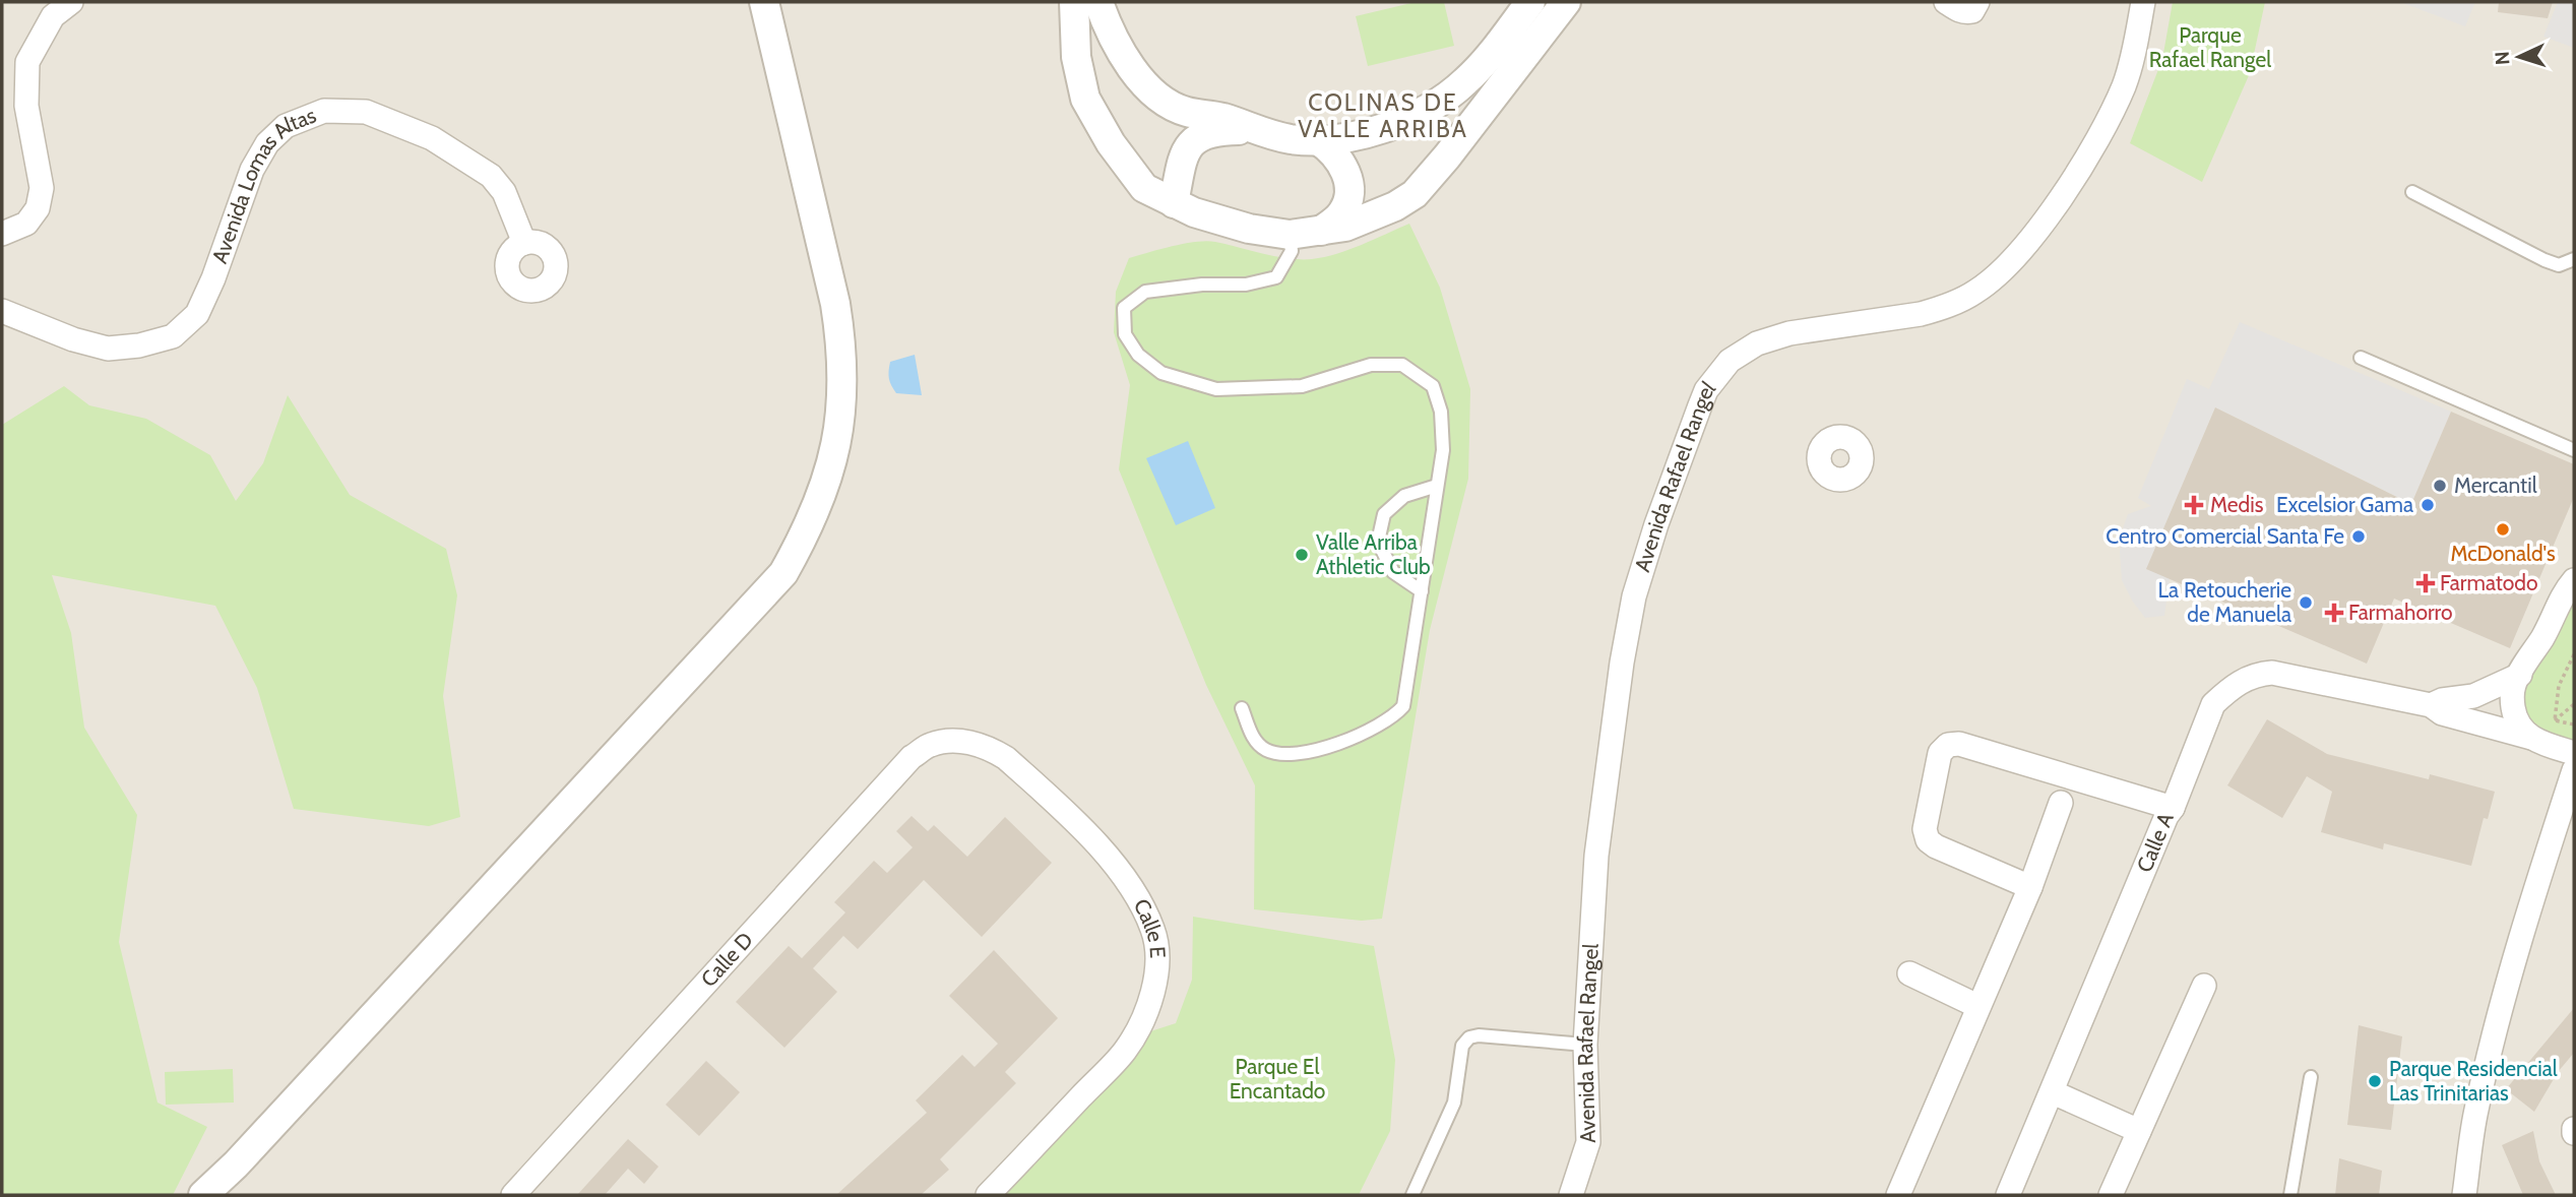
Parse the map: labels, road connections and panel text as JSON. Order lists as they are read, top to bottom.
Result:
{
  "streets": {
    "street": [
      "Avenida Lomas Altas",
      "Avenida Rafael Rangel",
      "Calle A",
      "Calle E",
      "Calle D"
    ]
  },
  "crossings": [
    ["Calle E", "Calle D"]
  ],
  "districts": ["COLINAS DE VALLE ARRIBA"],
  "parks": ["Parque Rafael Rangel", "Parque El Encantado"],
  "places": {
    "other": [
      "Mercantil",
      "Excelsior Gama",
      "McDonald's",
      "Centro Comercial Santa Fe",
      "Valle Arriba Athletic Club",
      "La Retoucherie de Manuela",
      "Parque Residencial Las Trinitarias"
    ],
    "health": ["Medis", "Farmatodo", "Farmahorro"]
  },
  "north": "left"
}
